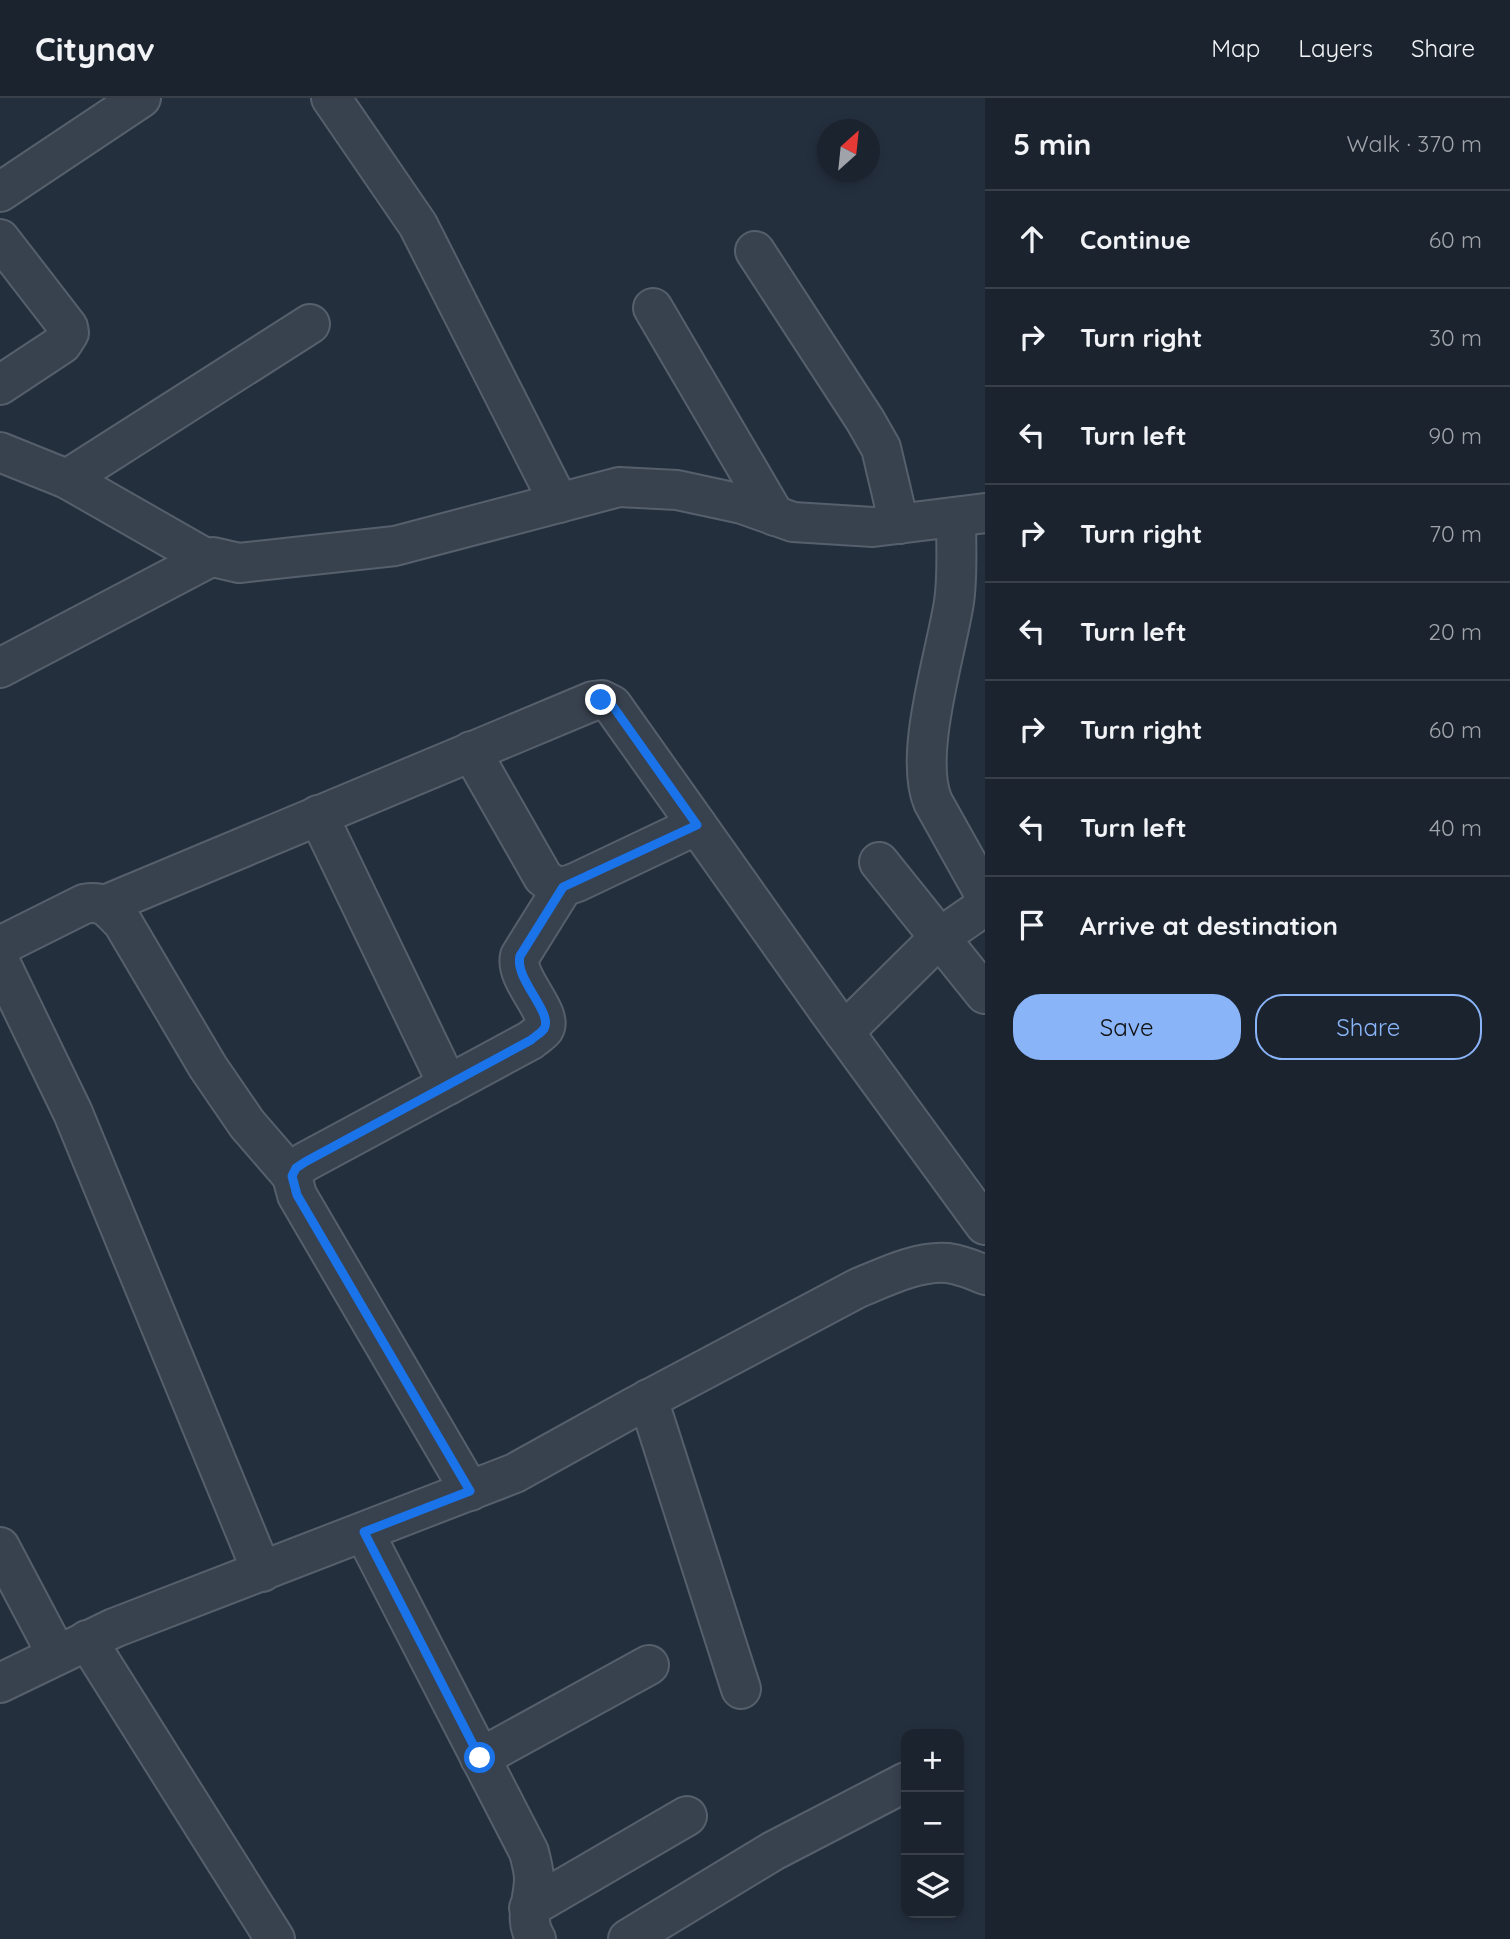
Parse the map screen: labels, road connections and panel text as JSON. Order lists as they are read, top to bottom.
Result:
{
  "north": "top right",
  "page": {
    "header": "Citynav",
    "nav": ["Map", "Layers", "Share"],
    "heading": ["5 min", "Walk · 370 m"],
    "list": [
      ["Continue", "60 m"],
      ["Turn right", "30 m"],
      ["Turn left", "90 m"],
      ["Turn right", "70 m"],
      ["Turn left", "20 m"],
      ["Turn right", "60 m"],
      ["Turn left", "40 m"],
      "Arrive at destination"
    ],
    "buttons": ["Save", "Share"],
    "map_buttons": ["+", "−"]
  }
}
